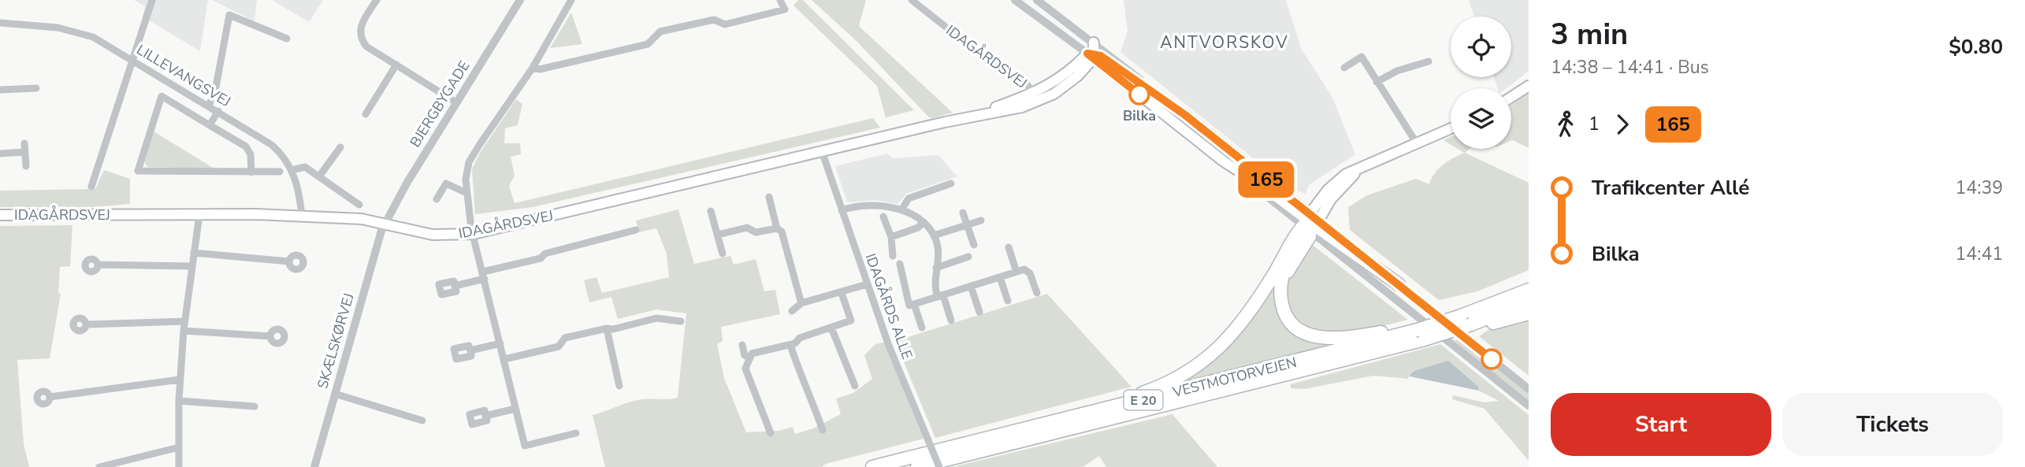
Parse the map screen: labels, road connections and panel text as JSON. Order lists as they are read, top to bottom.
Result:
{
  "streets": {
    "highway": ["VESTMOTORVEJEN", "E 20"],
    "main road": ["IDAGÅRDSVEJ"],
    "street": [
      "LILLEVANGSVEJ",
      "BJERGBYGADE",
      "IDAGÅRDS ALLE",
      "SKÆLSKØRVEJ"
    ]
  },
  "crossings": [
    ["IDAGÅRDSVEJ", "LILLEVANGSVEJ"],
    ["IDAGÅRDSVEJ", "BJERGBYGADE"],
    ["IDAGÅRDSVEJ", "IDAGÅRDS ALLE"],
    ["IDAGÅRDSVEJ", "SKÆLSKØRVEJ"],
    ["BJERGBYGADE", "SKÆLSKØRVEJ"]
  ],
  "districts": ["ANTVORSKOV"],
  "places": ["Bilka"],
  "lines": ["bus line 165"],
  "page": {
    "on_map": "165",
    "heading": ["3 min", "14:38 – 14:41 · Bus", "$0.80"],
    "legs": ["1", "165"],
    "list": [
      {
        "name": "Trafikcenter Allé",
        "value": "14:39"
      },
      {
        "name": "Bilka",
        "value": "14:41"
      }
    ],
    "buttons": ["Start", "Tickets"]
  }
}
